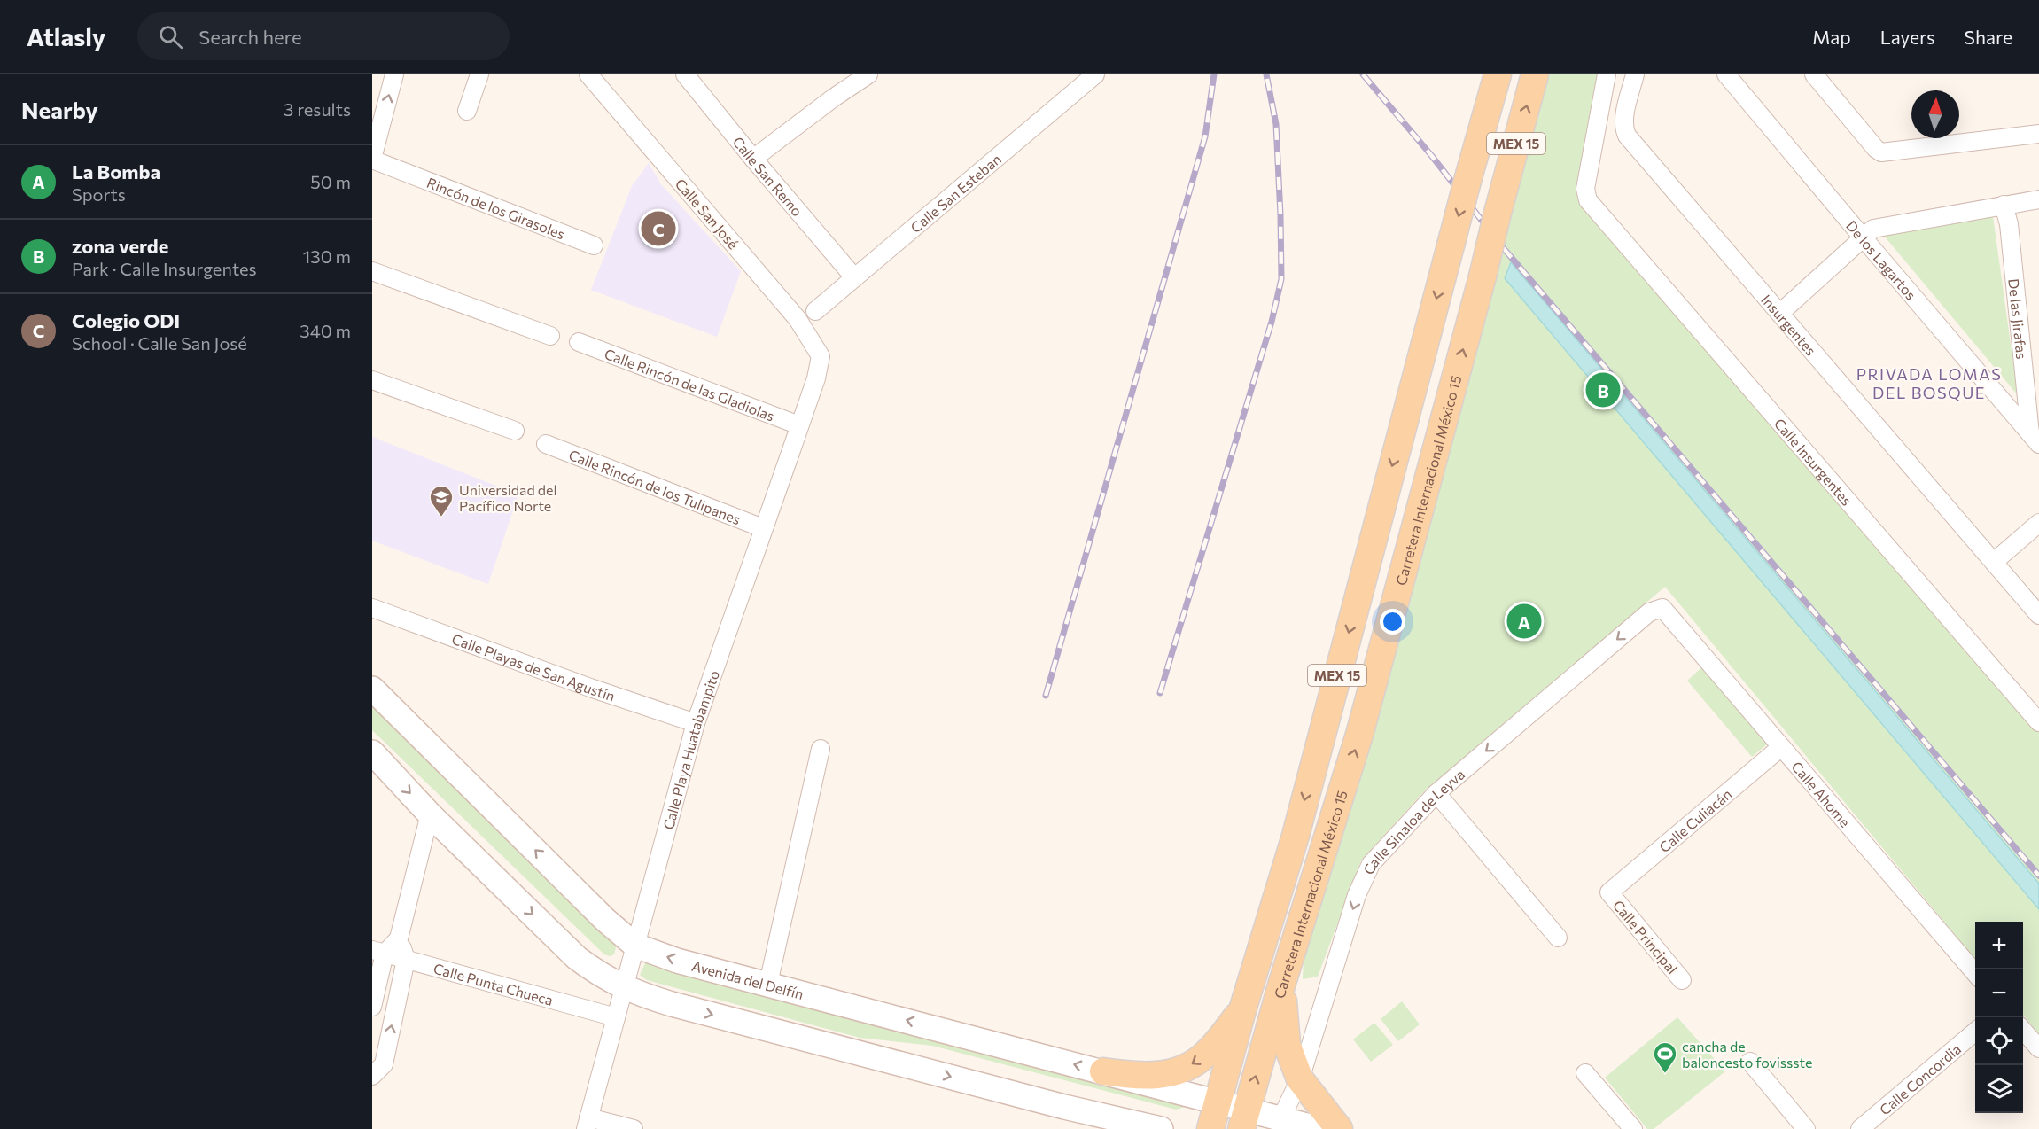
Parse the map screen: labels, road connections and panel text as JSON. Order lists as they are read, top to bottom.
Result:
{
  "streets": {
    "main road": ["MEX 15", "Carretera Internacional México 15"],
    "street": [
      "Calle San Remo",
      "Calle San Esteban",
      "Rincón de los Girasoles",
      "Calle San José",
      "De los Lagartos",
      "De las Jirafas",
      "Insurgentes",
      "Calle Rincón de las Gladiolas",
      "Calle Insurgentes",
      "Calle Rincón de los Tulipanes",
      "Calle Playas de San Agustín",
      "Calle Playa Huatabampito",
      "Calle Ahome",
      "Calle Culiacán",
      "Calle Sinaloa de Leyva",
      "Calle Principal",
      "Avenida del Delfín",
      "Calle Punta Chueca",
      "Calle Concordia"
    ]
  },
  "crossings": [
    ["MEX 15", "Avenida del Delfín"],
    ["Calle San Remo", "Calle San Esteban"],
    ["Calle San José", "Calle Playa Huatabampito"],
    ["De los Lagartos", "De las Jirafas"],
    ["Calle Rincón de las Gladiolas", "Calle Playa Huatabampito"],
    ["Calle Rincón de los Tulipanes", "Calle Playa Huatabampito"],
    ["Calle Playas de San Agustín", "Calle Playa Huatabampito"],
    ["Calle Playa Huatabampito", "Avenida del Delfín"],
    ["Calle Playa Huatabampito", "Calle Punta Chueca"],
    ["Calle Ahome", "Calle Culiacán"],
    ["Calle Ahome", "Calle Sinaloa de Leyva"],
    ["Calle Culiacán", "Calle Principal"]
  ],
  "one_way": ["Calle Sinaloa de Leyva"],
  "districts": ["PRIVADA LOMAS DEL BOSQUE"],
  "places": {
    "school or university": ["Universidad del Pacífico Norte"],
    "sports": ["cancha de baloncesto fovissste"]
  },
  "north": "top",
  "page": {
    "header": "Atlasly",
    "search": "Search here",
    "nav": ["Map", "Layers", "Share"],
    "heading": ["Nearby", "3 results"],
    "list": [
      {
        "mark": "A",
        "name": "La Bomba",
        "note": "Sports",
        "value": "50 m"
      },
      {
        "mark": "B",
        "name": "zona verde",
        "note": "Park · Calle Insurgentes",
        "value": "130 m"
      },
      {
        "mark": "C",
        "name": "Colegio ODI",
        "note": "School · Calle San José",
        "value": "340 m"
      }
    ],
    "pins": ["C", "B", "A"],
    "map_buttons": ["+", "−"]
  }
}
